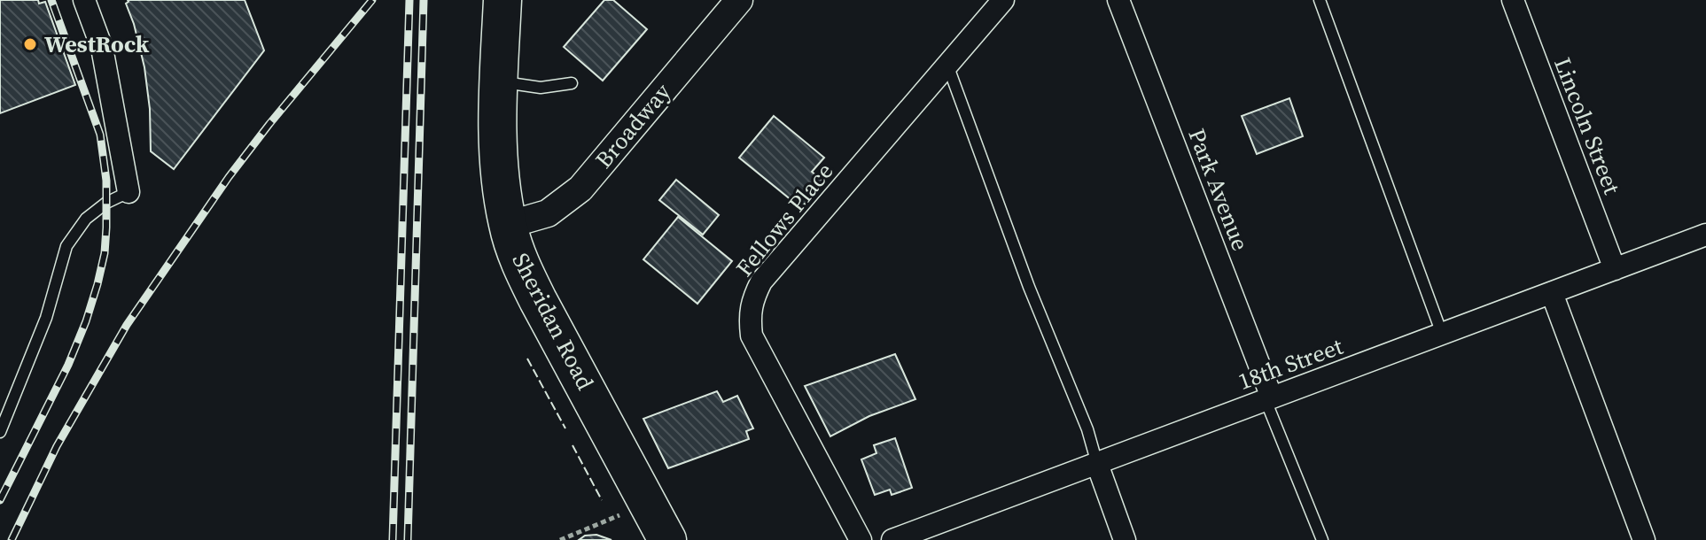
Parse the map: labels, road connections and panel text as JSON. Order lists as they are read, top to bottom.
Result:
{
  "streets": {
    "highway": ["Sheridan Road"],
    "street": [
      "Broadway",
      "Lincoln Street",
      "Park Avenue",
      "Fellows Place",
      "18th Street"
    ]
  },
  "crossings": [
    ["Broadway", "Sheridan Road"],
    ["Lincoln Street", "18th Street"],
    ["Park Avenue", "18th Street"]
  ],
  "places": ["WestRock"]
}
